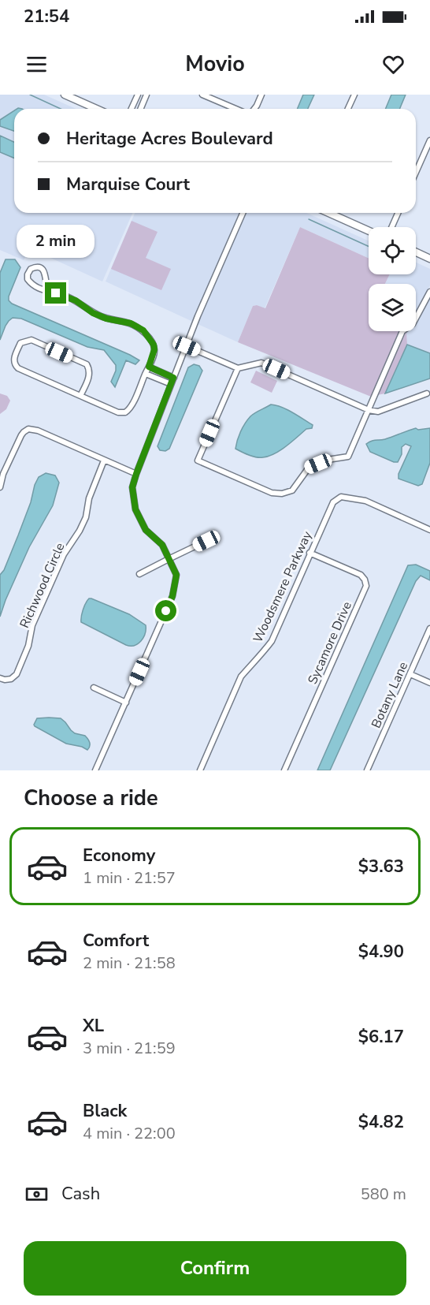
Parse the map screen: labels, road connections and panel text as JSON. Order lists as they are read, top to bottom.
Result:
{
  "streets": {
    "street": [
      "Richwood Circle",
      "Woodsmere Parkway",
      "Sycamore Drive",
      "Botany Lane"
    ]
  },
  "crossings": [
    ["Woodsmere Parkway", "Sycamore Drive"]
  ],
  "page": {
    "status": "21:54",
    "header": "Movio",
    "banner": ["Heritage Acres Boulevard", "Marquise Court"],
    "bubble": "2 min",
    "heading": "Choose a ride",
    "list": [
      {
        "name": "Economy",
        "note": "1 min · 21:57",
        "value": "$3.63"
      },
      {
        "name": "Comfort",
        "note": "2 min · 21:58",
        "value": "$4.90"
      },
      {
        "name": "XL",
        "note": "3 min · 21:59",
        "value": "$6.17"
      },
      {
        "name": "Black",
        "note": "4 min · 22:00",
        "value": "$4.82"
      }
    ],
    "pay": ["Cash", "580 m"],
    "buttons": "Confirm"
  }
}
